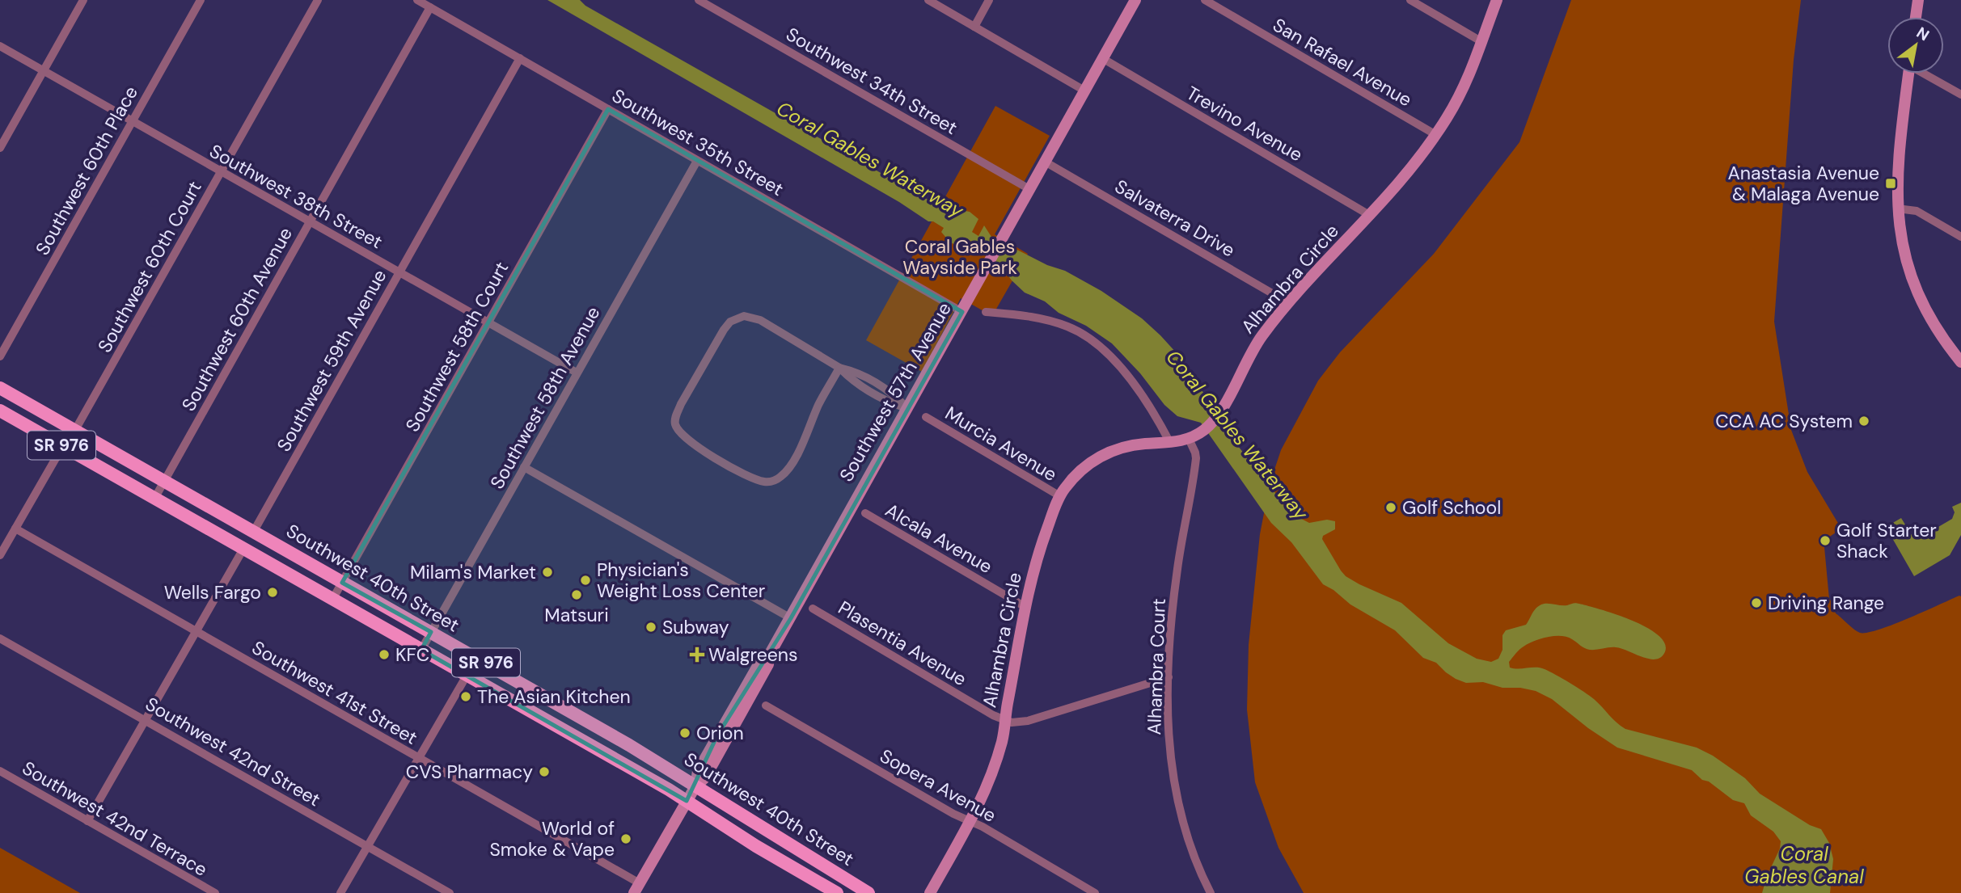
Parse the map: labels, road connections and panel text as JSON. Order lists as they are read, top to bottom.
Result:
{
  "streets": {
    "main road": ["SR 976", "Southwest 40th Street"],
    "street": [
      "San Rafael Avenue",
      "Southwest 34th Street",
      "Trevino Avenue",
      "Southwest 35th Street",
      "Southwest 60th Place",
      "Southwest 38th Street",
      "Salvaterra Drive",
      "Southwest 60th Court",
      "Alhambra Circle",
      "Southwest 60th Avenue",
      "Southwest 58th Court",
      "Southwest 59th Avenue",
      "Southwest 57th Avenue",
      "Southwest 58th Avenue",
      "Murcia Avenue",
      "Alcala Avenue",
      "Plasentia Avenue",
      "Alhambra Court",
      "Southwest 41st Street",
      "Southwest 42nd Street",
      "Sopera Avenue",
      "Southwest 42nd Terrace"
    ]
  },
  "crossings": [
    ["San Rafael Avenue", "Alhambra Circle"],
    ["Southwest 34th Street", "Southwest 57th Avenue"],
    ["Trevino Avenue", "Alhambra Circle"],
    ["Trevino Avenue", "Southwest 57th Avenue"],
    ["Southwest 35th Street", "Southwest 60th Avenue"],
    ["Southwest 35th Street", "Southwest 58th Court"],
    ["Southwest 35th Street", "Southwest 59th Avenue"],
    ["Southwest 35th Street", "Southwest 57th Avenue"],
    ["Southwest 35th Street", "Southwest 58th Avenue"],
    ["Southwest 60th Place", "Southwest 38th Street"],
    ["Southwest 38th Street", "Southwest 60th Court"],
    ["Southwest 38th Street", "Southwest 60th Avenue"],
    ["Southwest 38th Street", "Southwest 58th Court"],
    ["Southwest 38th Street", "Southwest 59th Avenue"],
    ["Southwest 38th Street", "Southwest 58th Avenue"],
    ["Salvaterra Drive", "Alhambra Circle"],
    ["Salvaterra Drive", "Southwest 57th Avenue"],
    ["Southwest 60th Court", "Southwest 40th Street"],
    ["Alhambra Circle", "Murcia Avenue"],
    ["Alhambra Circle", "Alcala Avenue"],
    ["Alhambra Circle", "Plasentia Avenue"],
    ["Alhambra Circle", "Alhambra Court"],
    ["Alhambra Circle", "Sopera Avenue"],
    ["Southwest 60th Avenue", "Southwest 40th Street"],
    ["Southwest 58th Court", "Southwest 40th Street"],
    ["Southwest 59th Avenue", "Southwest 40th Street"],
    ["Southwest 57th Avenue", "Southwest 40th Street"],
    ["Southwest 57th Avenue", "Southwest 41st Street"],
    ["Southwest 58th Avenue", "Southwest 40th Street"]
  ],
  "water": ["Coral Gables Waterway", "Coral Gables Canal"],
  "parks": ["Coral Gables Wayside Park"],
  "places": {
    "transit": ["Anastasia Avenue & Malaga Avenue"],
    "other": [
      "CCA AC System",
      "Golf School",
      "Golf Starter Shack",
      "Milam's Market",
      "Physician's Weight Loss Center",
      "Wells Fargo",
      "Matsuri",
      "Driving Range",
      "Subway",
      "KFC",
      "The Asian Kitchen",
      "Orion",
      "CVS Pharmacy",
      "World of Smoke & Vape"
    ],
    "health": ["Walgreens"]
  },
  "north": "top right"
}
